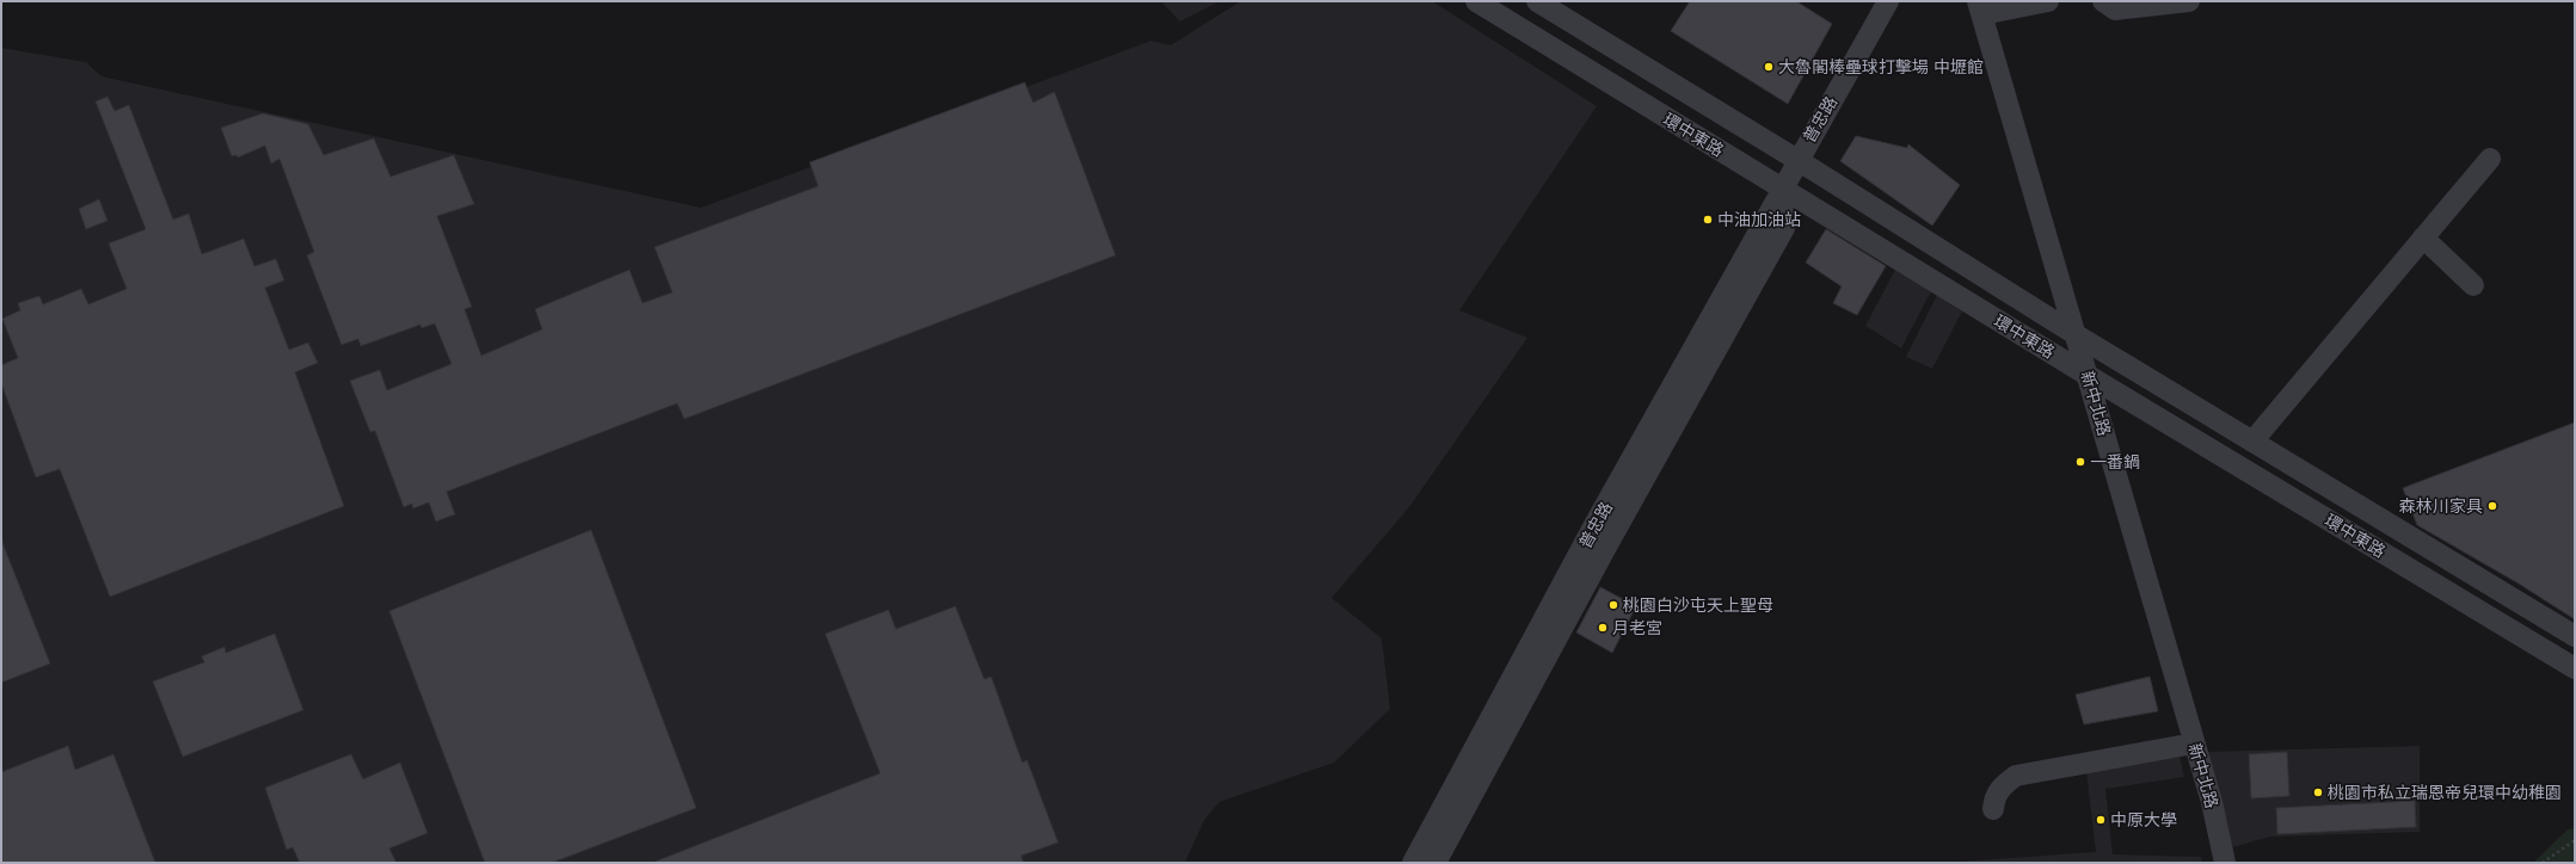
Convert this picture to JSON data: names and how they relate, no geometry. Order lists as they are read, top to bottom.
{
  "streets": {
    "street": ["普忠路", "環中東路", "新中北路"]
  },
  "crossings": [
    ["普忠路", "環中東路"],
    ["環中東路", "新中北路"]
  ],
  "places": [
    "大魯閣棒壘球打擊場 中壢館",
    "中油加油站",
    "一番鍋",
    "森林川家具",
    "桃園白沙屯天上聖母",
    "月老宮",
    "桃園市私立瑞恩帝兒環中幼稚園",
    "中原大學"
  ]
}
